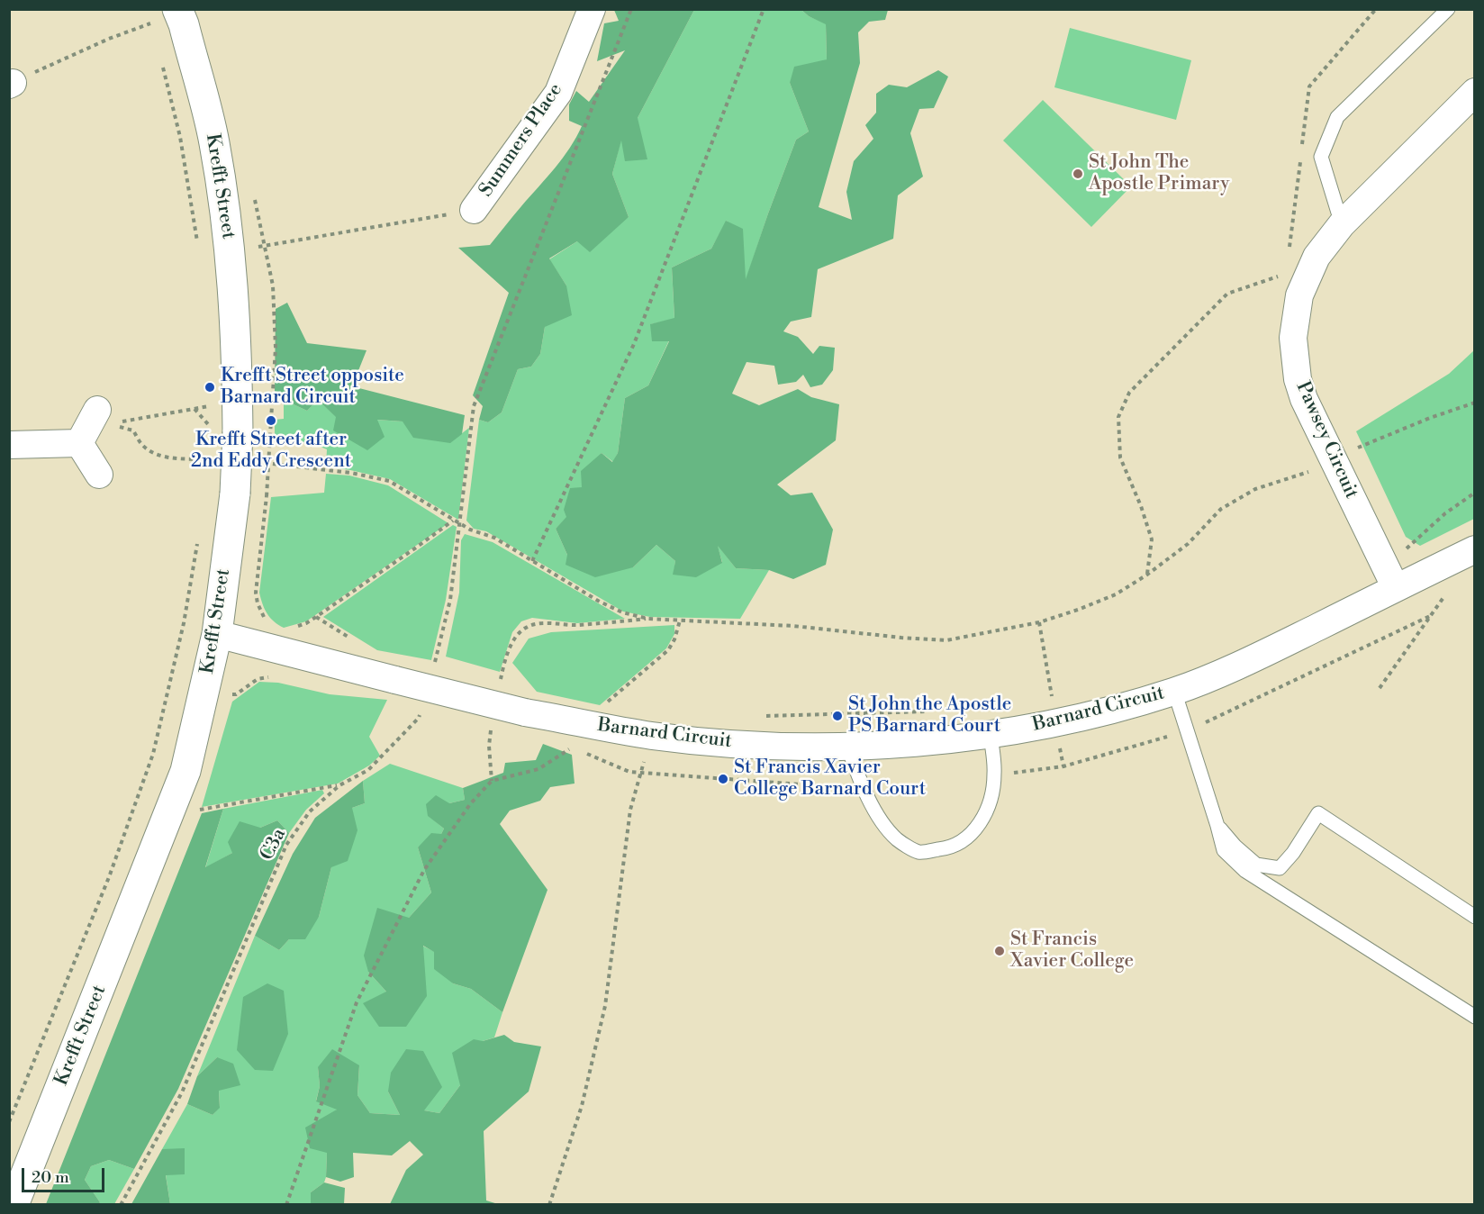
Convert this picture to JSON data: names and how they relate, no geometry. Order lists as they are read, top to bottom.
{
  "streets": {
    "street": [
      "Summers Place",
      "Krefft Street",
      "Pawsey Circuit",
      "Barnard Circuit"
    ],
    "path": ["C3a"]
  },
  "crossings": [
    ["Krefft Street", "Barnard Circuit"],
    ["Pawsey Circuit", "Barnard Circuit"]
  ],
  "places": [
    "St John The Apostle Primary",
    "Krefft Street opposite Barnard Circuit",
    "Krefft Street after 2nd Eddy Crescent",
    "St John the Apostle PS Barnard Court",
    "St Francis Xavier College Barnard Court",
    "St Francis Xavier College"
  ],
  "scale_bar": "20 m"
}
